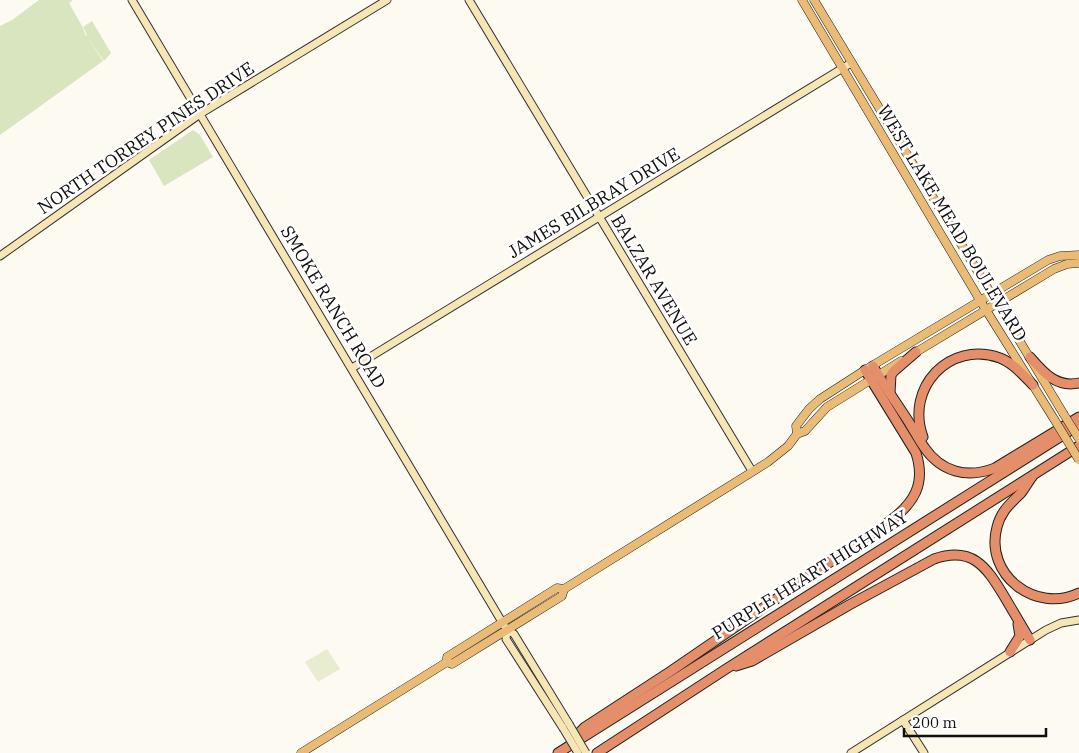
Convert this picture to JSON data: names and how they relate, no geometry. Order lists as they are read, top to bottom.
{
  "streets": {
    "highway": ["PURPLE HEART HIGHWAY"],
    "main road": [
      "NORTH TORREY PINES DRIVE",
      "JAMES BILBRAY DRIVE",
      "WEST LAKE MEAD BOULEVARD",
      "BALZAR AVENUE",
      "SMOKE RANCH ROAD"
    ]
  },
  "crossings": [
    ["NORTH TORREY PINES DRIVE", "SMOKE RANCH ROAD"],
    ["JAMES BILBRAY DRIVE", "WEST LAKE MEAD BOULEVARD"],
    ["JAMES BILBRAY DRIVE", "BALZAR AVENUE"],
    ["JAMES BILBRAY DRIVE", "SMOKE RANCH ROAD"]
  ],
  "scale_bar": "200 m"
}
